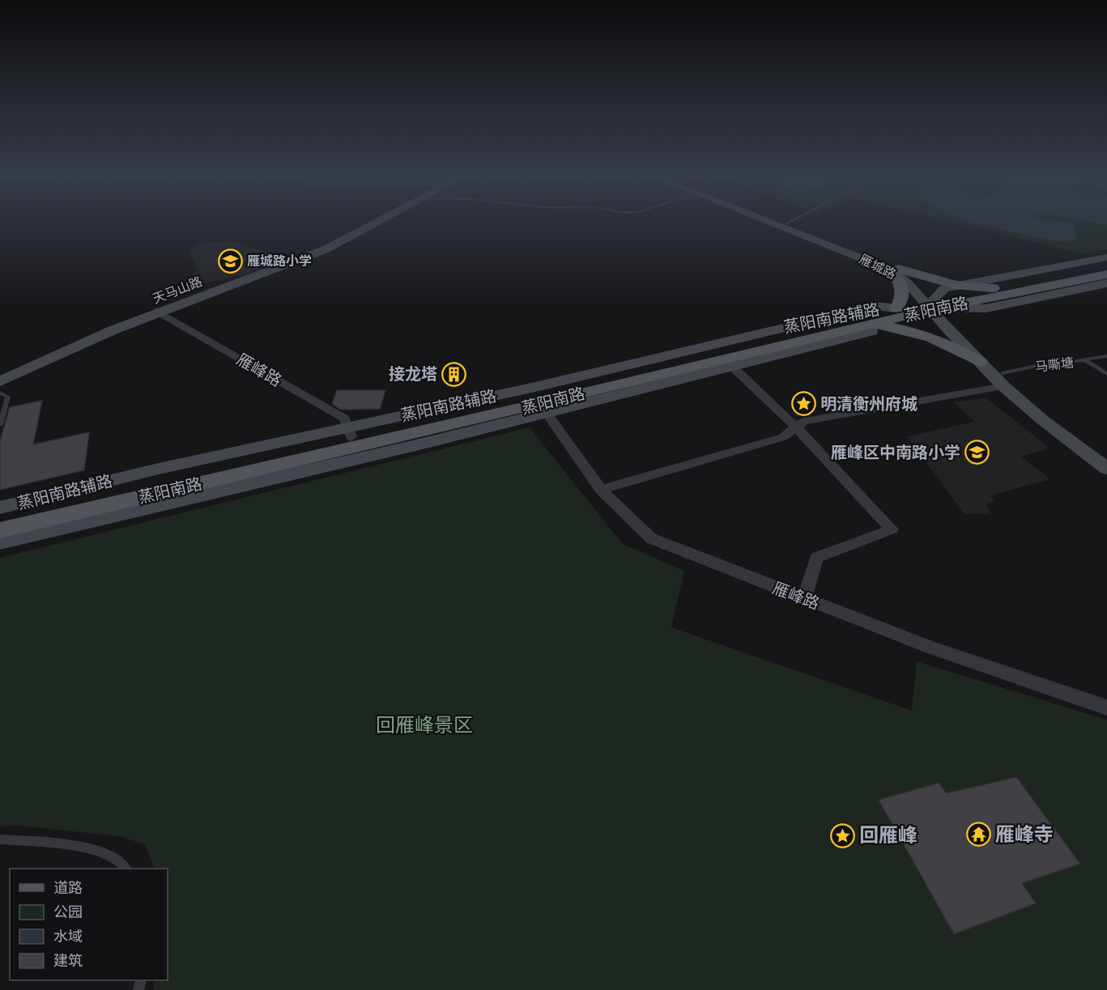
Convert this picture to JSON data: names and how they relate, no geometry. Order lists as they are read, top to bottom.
{
  "streets": {
    "main road": ["蒸阳南路"],
    "street": [
      "雁城路",
      "天马山路",
      "蒸阳南路辅路",
      "雁峰路"
    ],
    "lane": ["马嘶塘"]
  },
  "crossings": [
    ["雁城路", "蒸阳南路"],
    ["雁城路", "马嘶塘"],
    ["天马山路", "雁峰路"],
    ["蒸阳南路", "蒸阳南路辅路"],
    ["蒸阳南路", "雁峰路"],
    ["蒸阳南路辅路", "雁峰路"]
  ],
  "parks": ["回雁峰景区"],
  "places": {
    "school or university": ["雁城路小学", "雁峰区中南路小学"],
    "building": ["接龙塔"],
    "place": ["明清衡州府城", "回雁峰"],
    "temple": ["雁峰寺"]
  },
  "legend": [
    "道路",
    "公园",
    "水域",
    "建筑"
  ]
}
